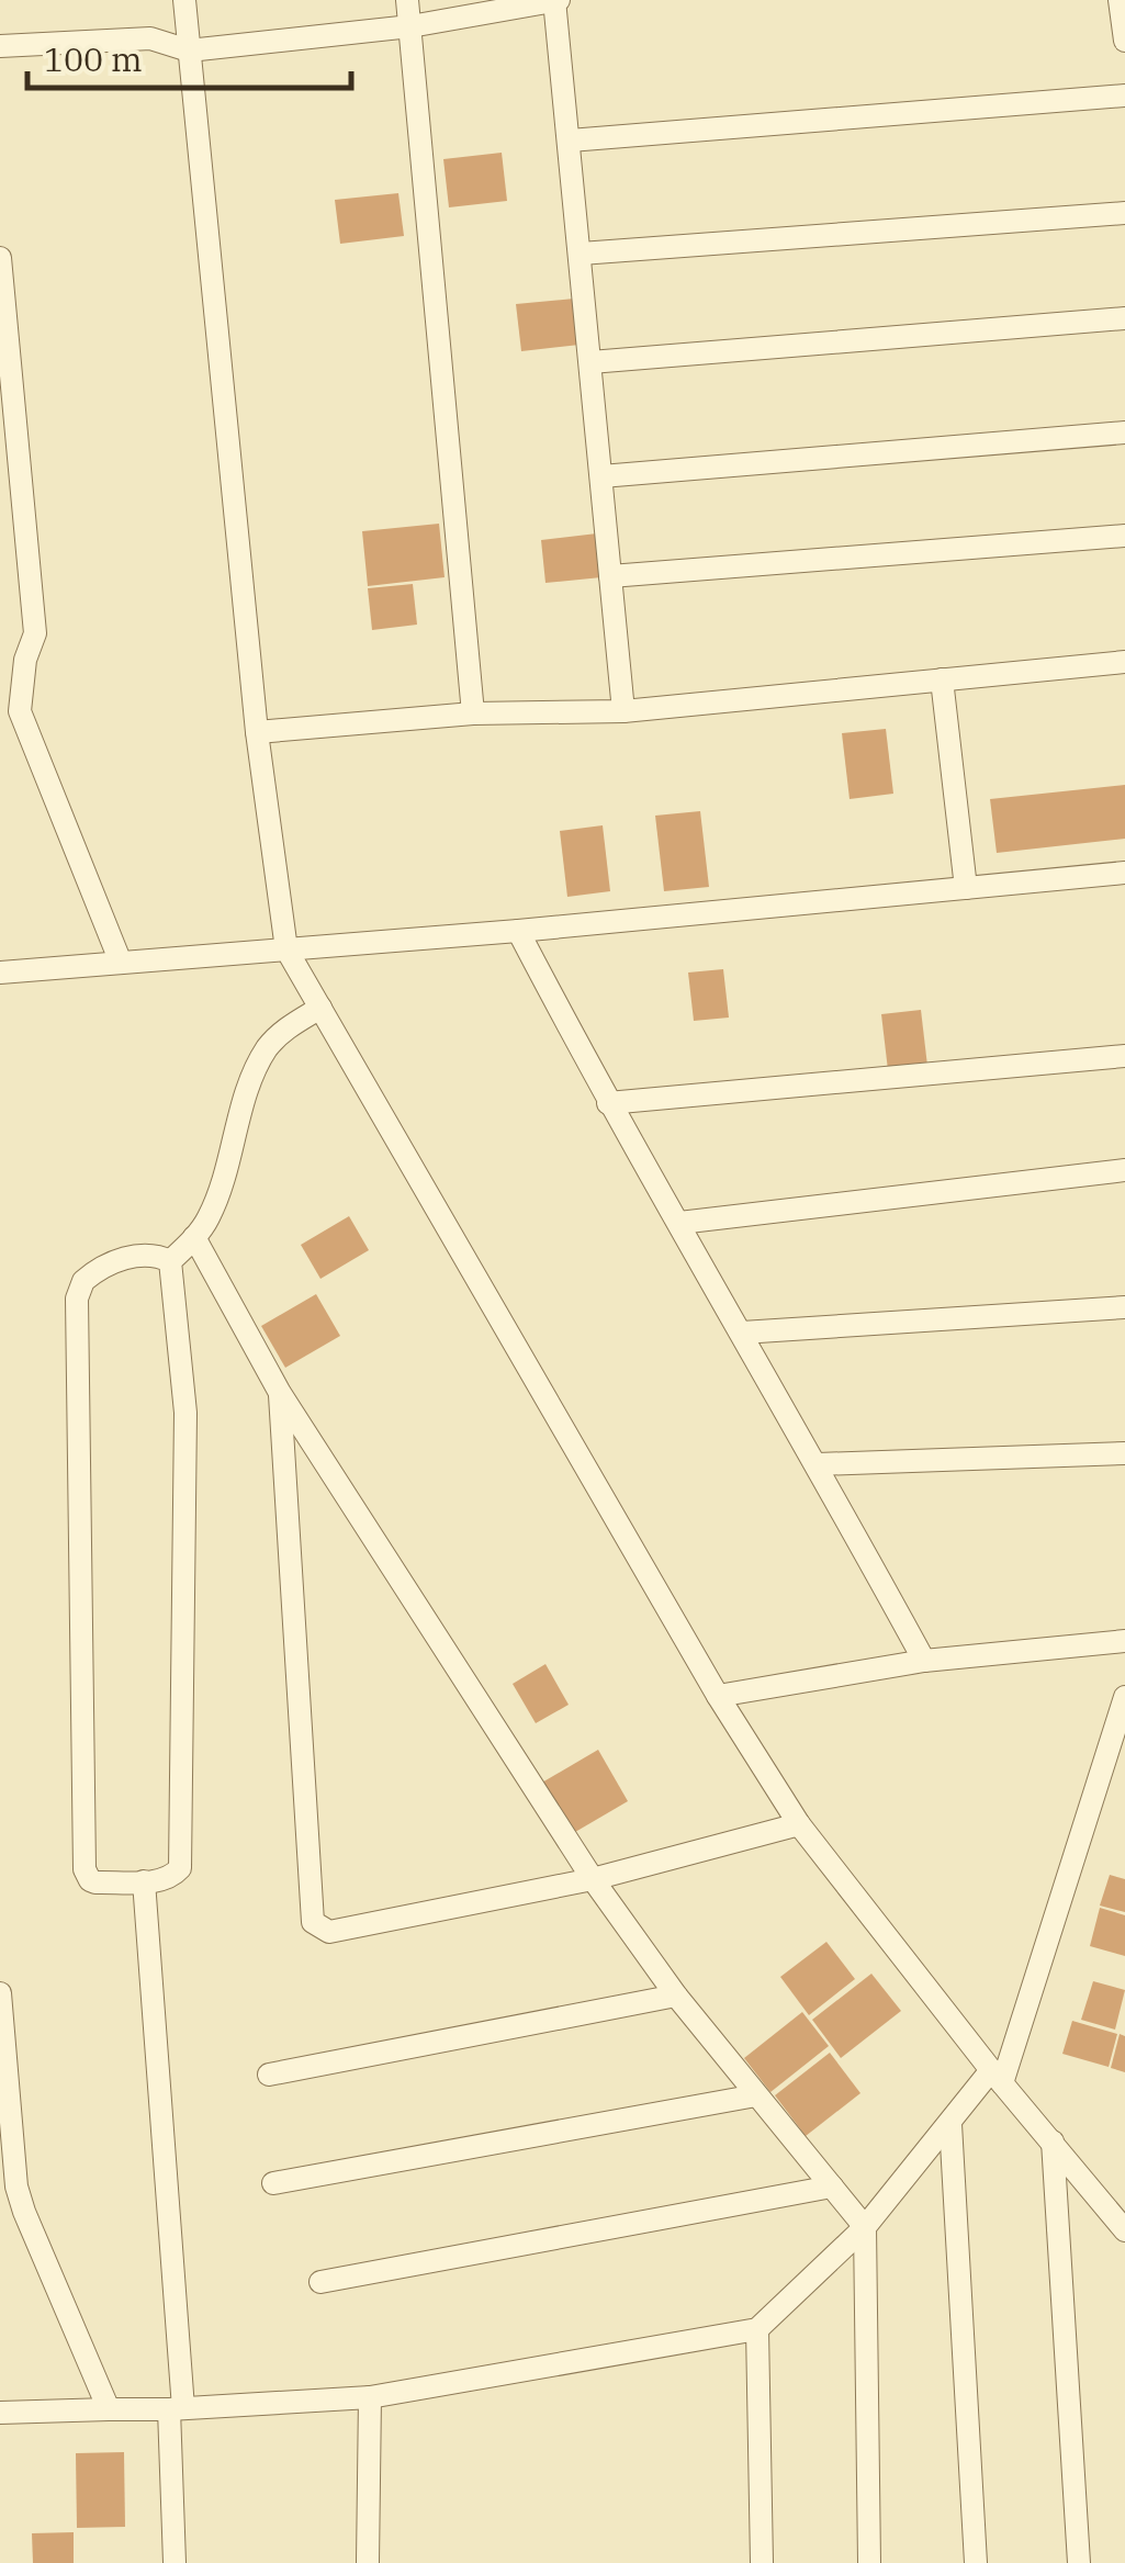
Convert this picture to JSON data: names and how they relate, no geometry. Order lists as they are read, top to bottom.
{
  "scale_bar": "100 m"
}
